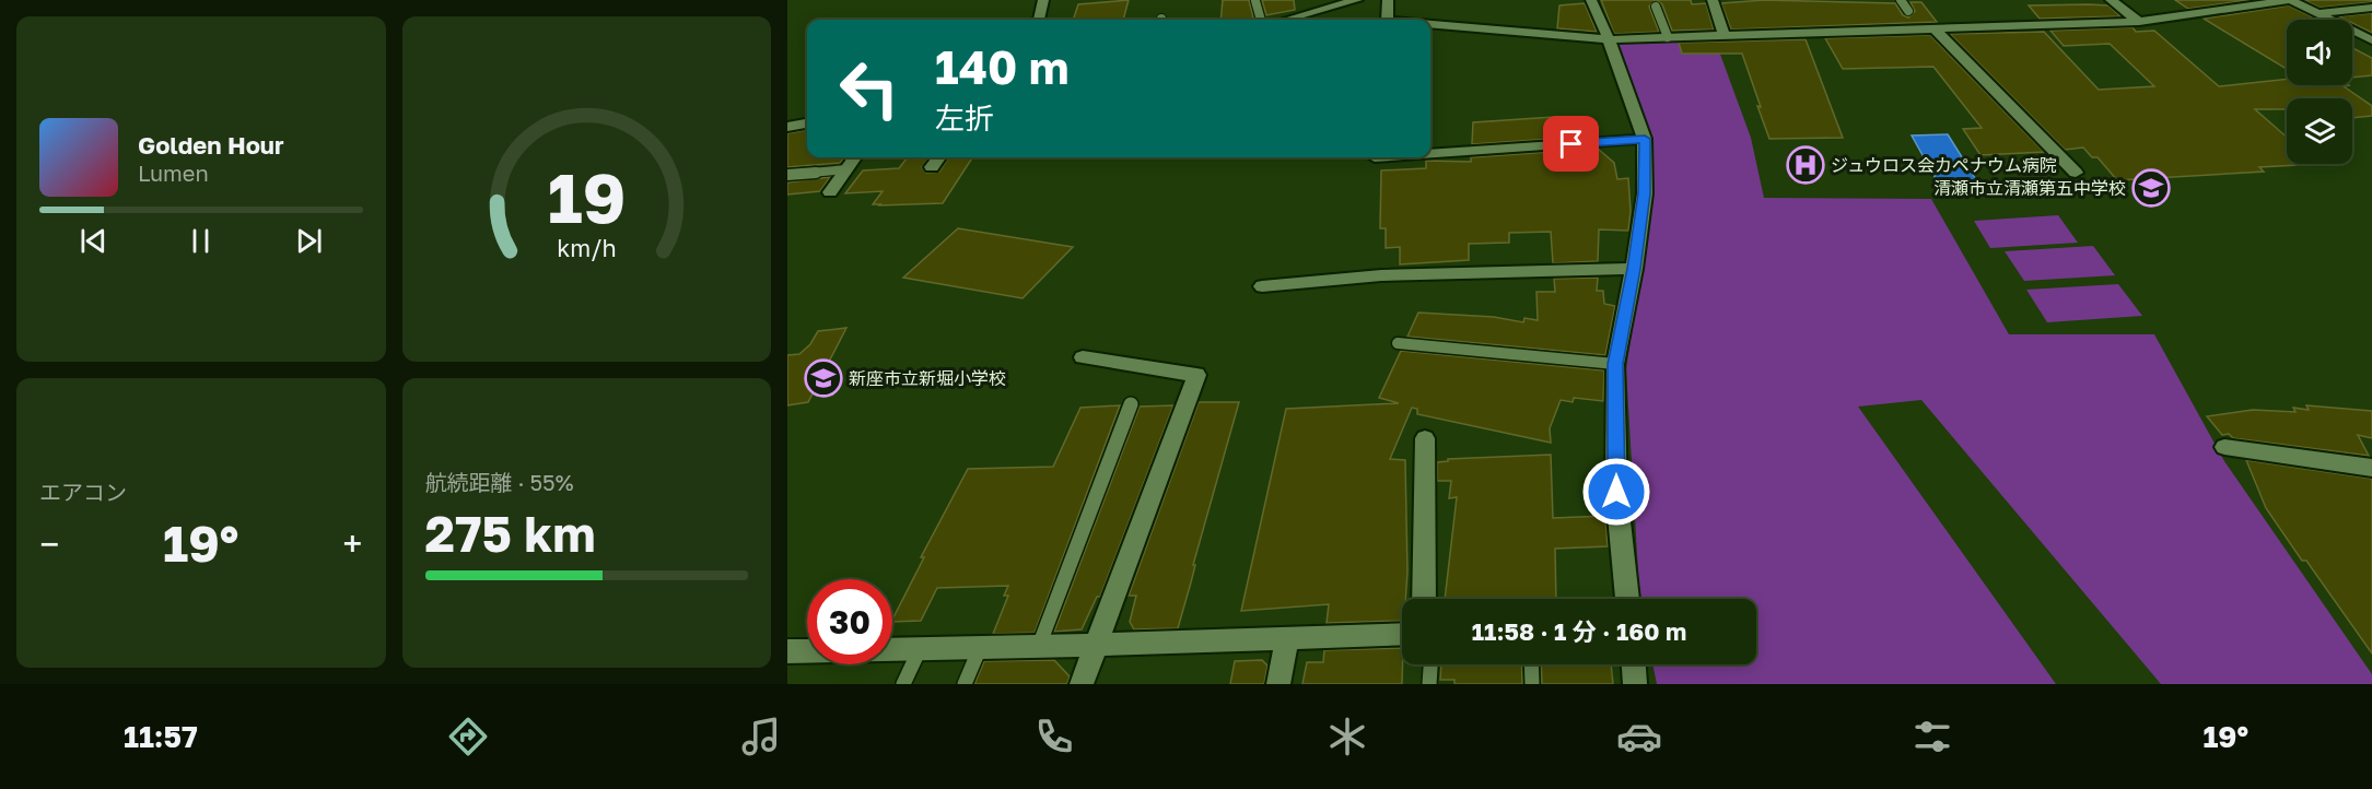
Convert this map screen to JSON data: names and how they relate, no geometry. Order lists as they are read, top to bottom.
{
  "places": {
    "hospital": ["ジュウロス会カペナウム病院"],
    "school or university": ["清瀬市立清瀬第五中学校", "新座市立新堀小学校"]
  },
  "page": {
    "turn": ["140 m", "左折"],
    "song": ["Golden Hour", "Lumen"],
    "tile": [
      "エアコン",
      ["航続距離 · 55%", "275 km"]
    ],
    "heat": ["−", "19°", "+"],
    "limit": "30",
    "trip": "11:58 · 1 分 · 160 m",
    "tabs": ["11:57", "19°"],
    "gauge": ["19", "km/h"]
  }
}
